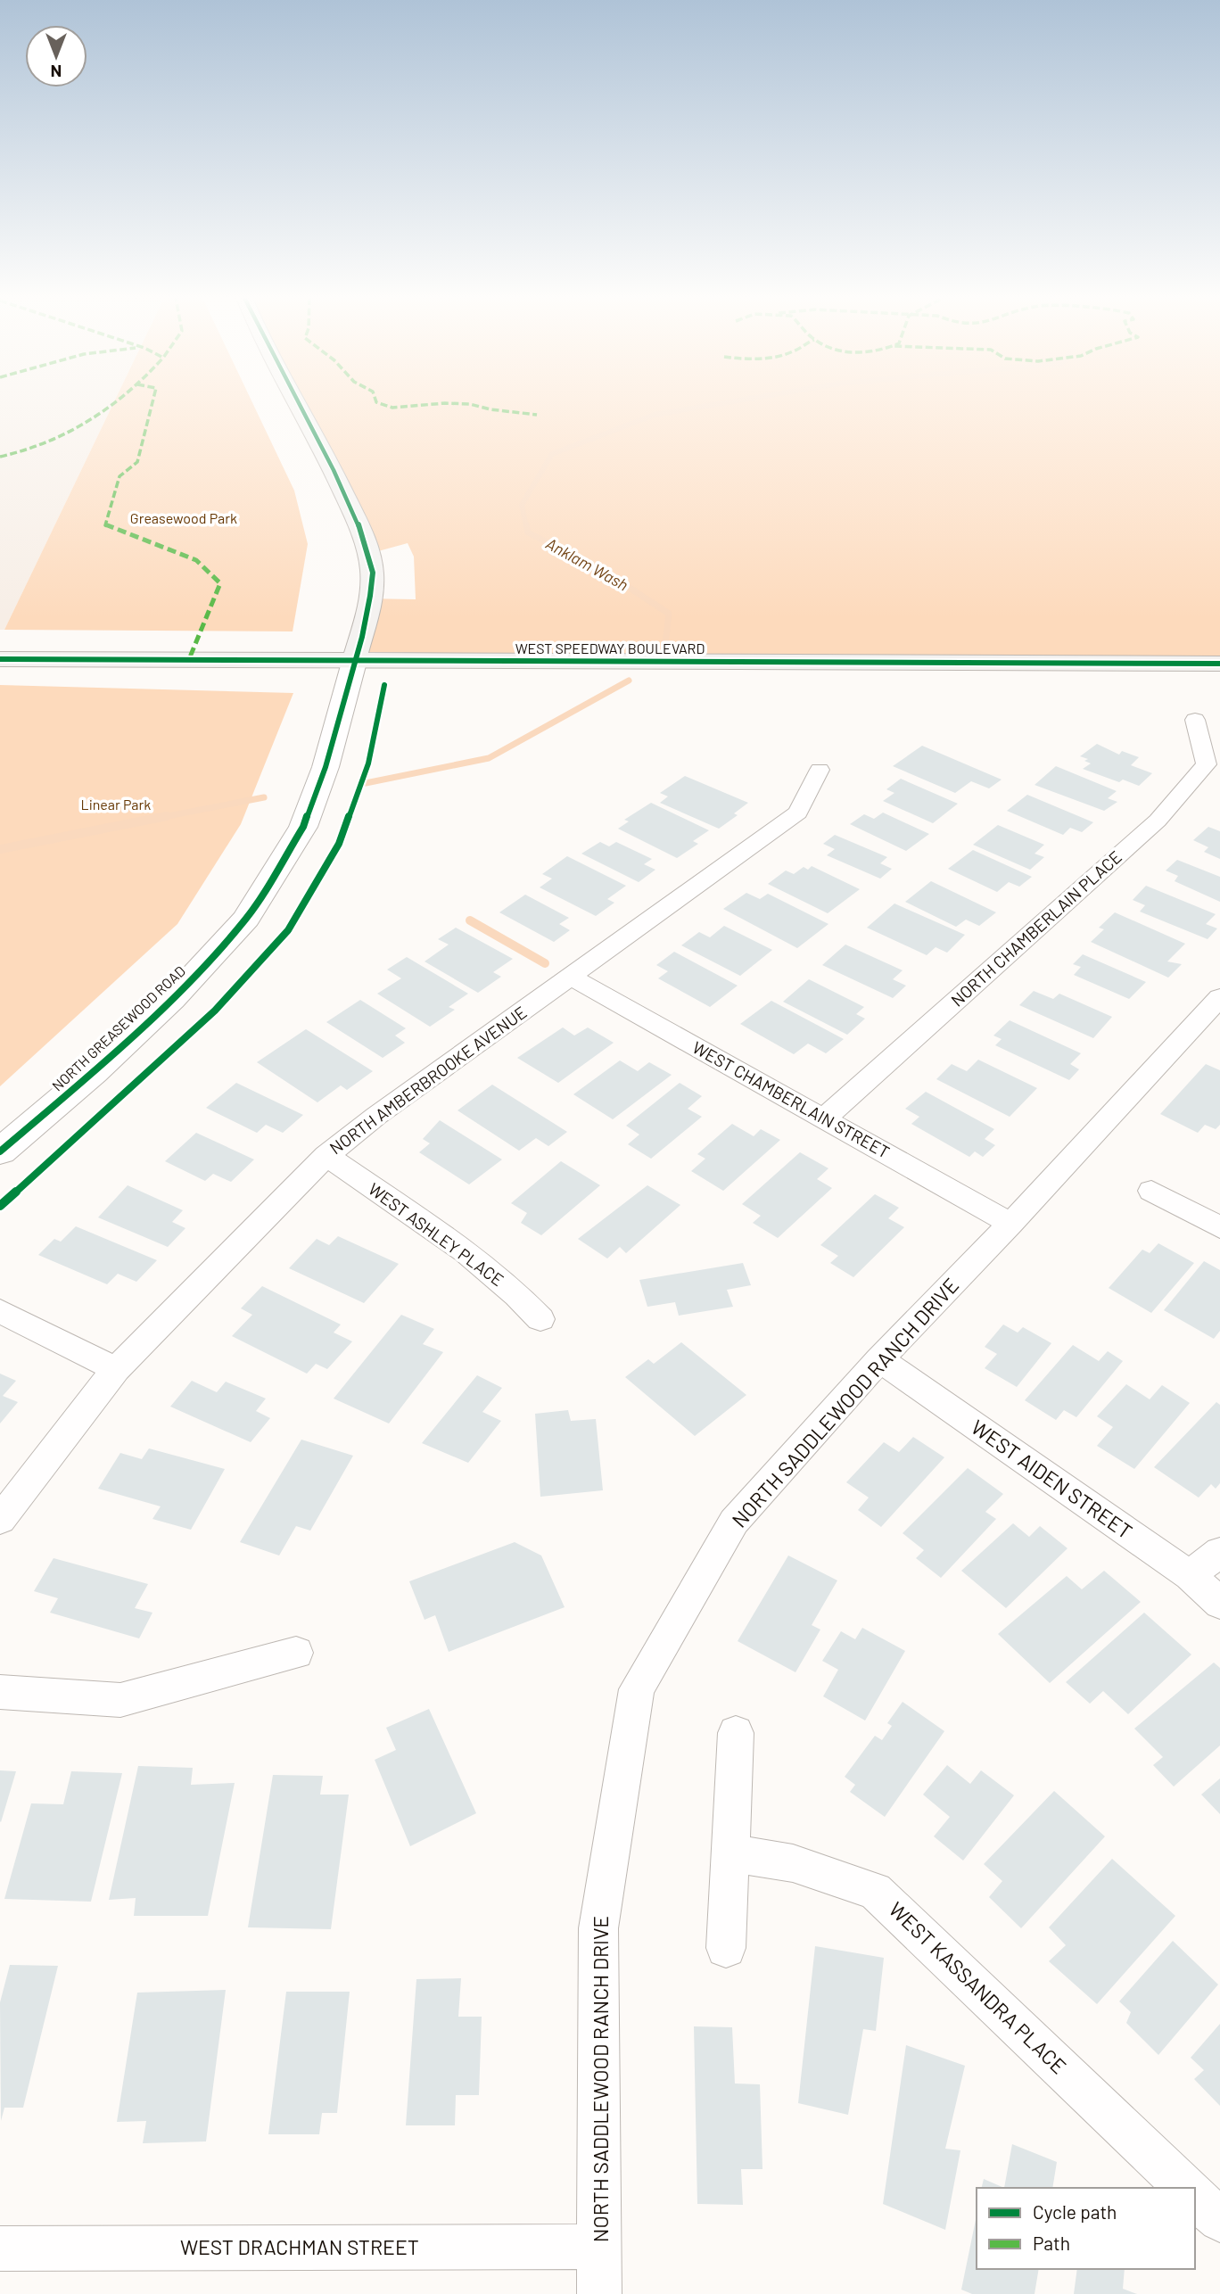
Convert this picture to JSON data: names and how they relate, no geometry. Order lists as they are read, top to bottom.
{
  "streets": {
    "main road": ["WEST SPEEDWAY BOULEVARD", "NORTH GREASEWOOD ROAD"],
    "street": [
      "NORTH CHAMBERLAIN PLACE",
      "NORTH AMBERBROOKE AVENUE",
      "WEST CHAMBERLAIN STREET",
      "WEST ASHLEY PLACE",
      "NORTH SADDLEWOOD RANCH DRIVE",
      "WEST AIDEN STREET",
      "WEST KASSANDRA PLACE",
      "WEST DRACHMAN STREET"
    ]
  },
  "crossings": [
    ["WEST SPEEDWAY BOULEVARD", "NORTH GREASEWOOD ROAD"],
    ["NORTH CHAMBERLAIN PLACE", "WEST CHAMBERLAIN STREET"],
    ["NORTH AMBERBROOKE AVENUE", "WEST CHAMBERLAIN STREET"],
    ["NORTH AMBERBROOKE AVENUE", "WEST ASHLEY PLACE"],
    ["WEST CHAMBERLAIN STREET", "NORTH SADDLEWOOD RANCH DRIVE"],
    ["NORTH SADDLEWOOD RANCH DRIVE", "WEST AIDEN STREET"],
    ["NORTH SADDLEWOOD RANCH DRIVE", "WEST DRACHMAN STREET"]
  ],
  "water": ["Anklam Wash"],
  "parks": ["Greasewood Park", "Linear Park"],
  "legend": ["Cycle path", "Path"],
  "north": "bottom"
}
